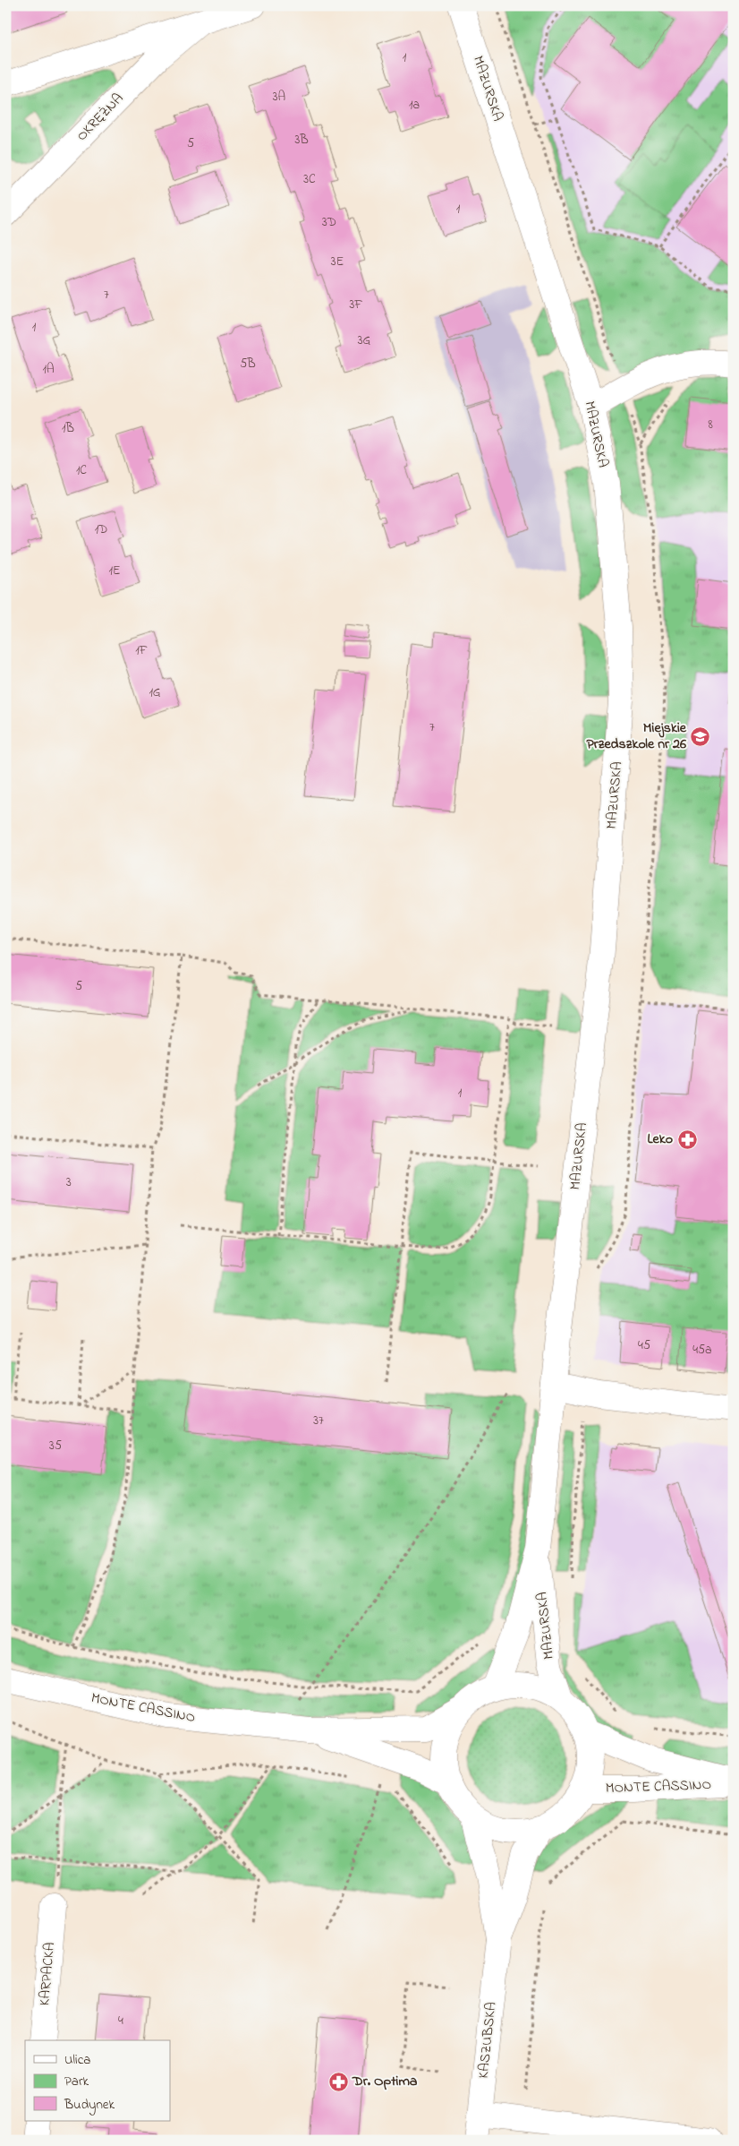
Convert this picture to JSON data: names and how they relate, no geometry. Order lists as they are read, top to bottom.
{
  "streets": {
    "street": [
      "MAZURSKA",
      "OKRĘŻNA",
      "MONTE CASSINO",
      "KARPACKA",
      "KASZUBSKA"
    ]
  },
  "crossings": [
    ["MAZURSKA", "MONTE CASSINO"],
    ["MAZURSKA", "KASZUBSKA"],
    ["MONTE CASSINO", "KASZUBSKA"]
  ],
  "places": {
    "school or university": ["Miejskie Przedszkole nr 26"],
    "pharmacy": ["Leko", "Dr. Optima"]
  },
  "house_numbers": [
    "1",
    "3A",
    "1a",
    "3B",
    "5",
    "3C",
    "1",
    "3D",
    "3E",
    "7",
    "3F",
    "1",
    "3G",
    "5B",
    "1A",
    "8",
    "1B",
    "1C",
    "1D",
    "1E",
    "1F",
    "1G",
    "7",
    "5",
    "1",
    "3",
    "45",
    "45a",
    "37",
    "35",
    "4"
  ],
  "legend": ["Ulica", "Park", "Budynek"]
}
